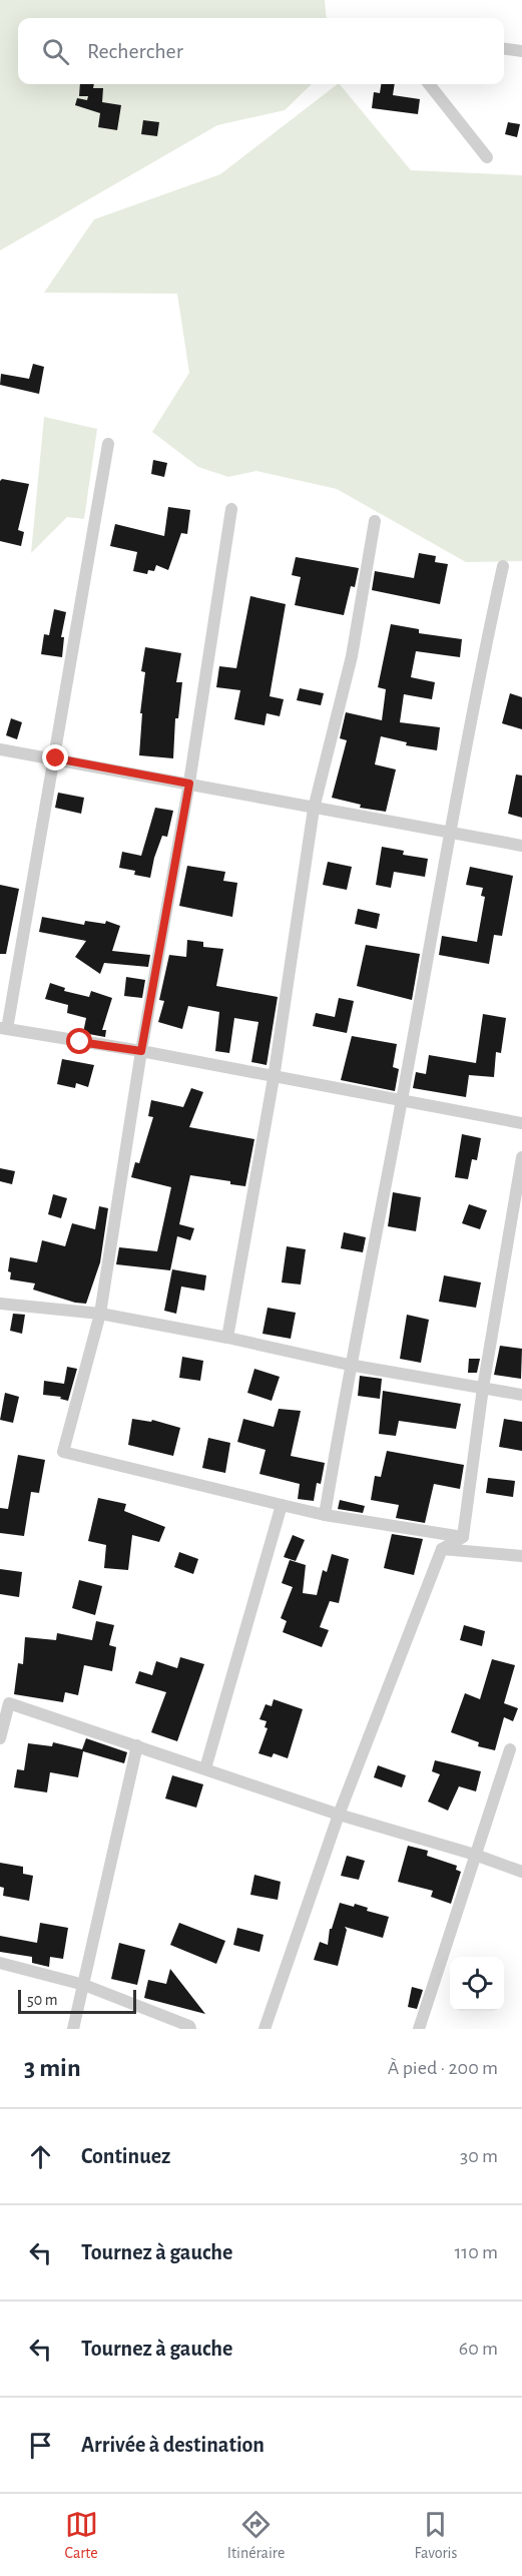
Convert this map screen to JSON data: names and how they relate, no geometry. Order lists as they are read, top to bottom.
{
  "scale_bar": "50 m",
  "page": {
    "search": "Rechercher",
    "scale": "50 m",
    "heading": ["3 min", "À pied · 200 m"],
    "list": [
      ["Continuez", "30 m"],
      ["Tournez à gauche", "110 m"],
      ["Tournez à gauche", "60 m"],
      "Arrivée à destination"
    ],
    "nav": ["Carte", "Itinéraire", "Favoris"]
  }
}
